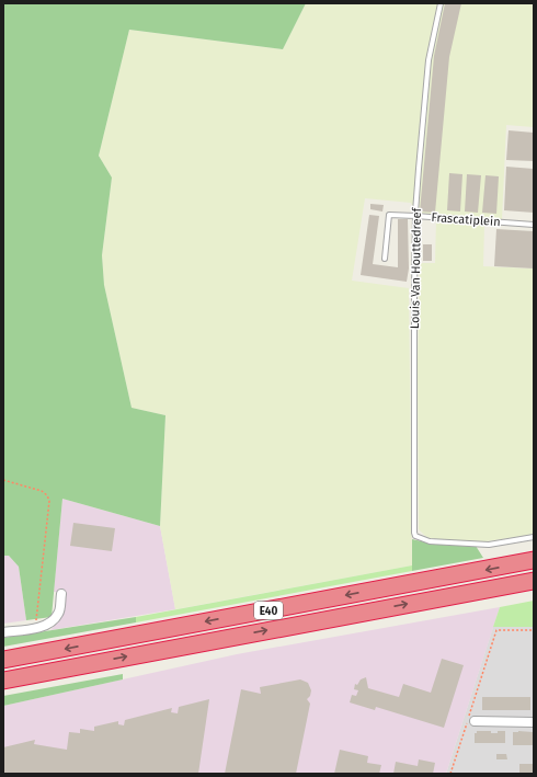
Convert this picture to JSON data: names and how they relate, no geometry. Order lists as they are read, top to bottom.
{
  "streets": {
    "highway": ["E40"],
    "lane": ["Frascatiplein", "Louis Van Houttedreef"]
  },
  "crossings": [
    ["Frascatiplein", "Louis Van Houttedreef"]
  ]
}
